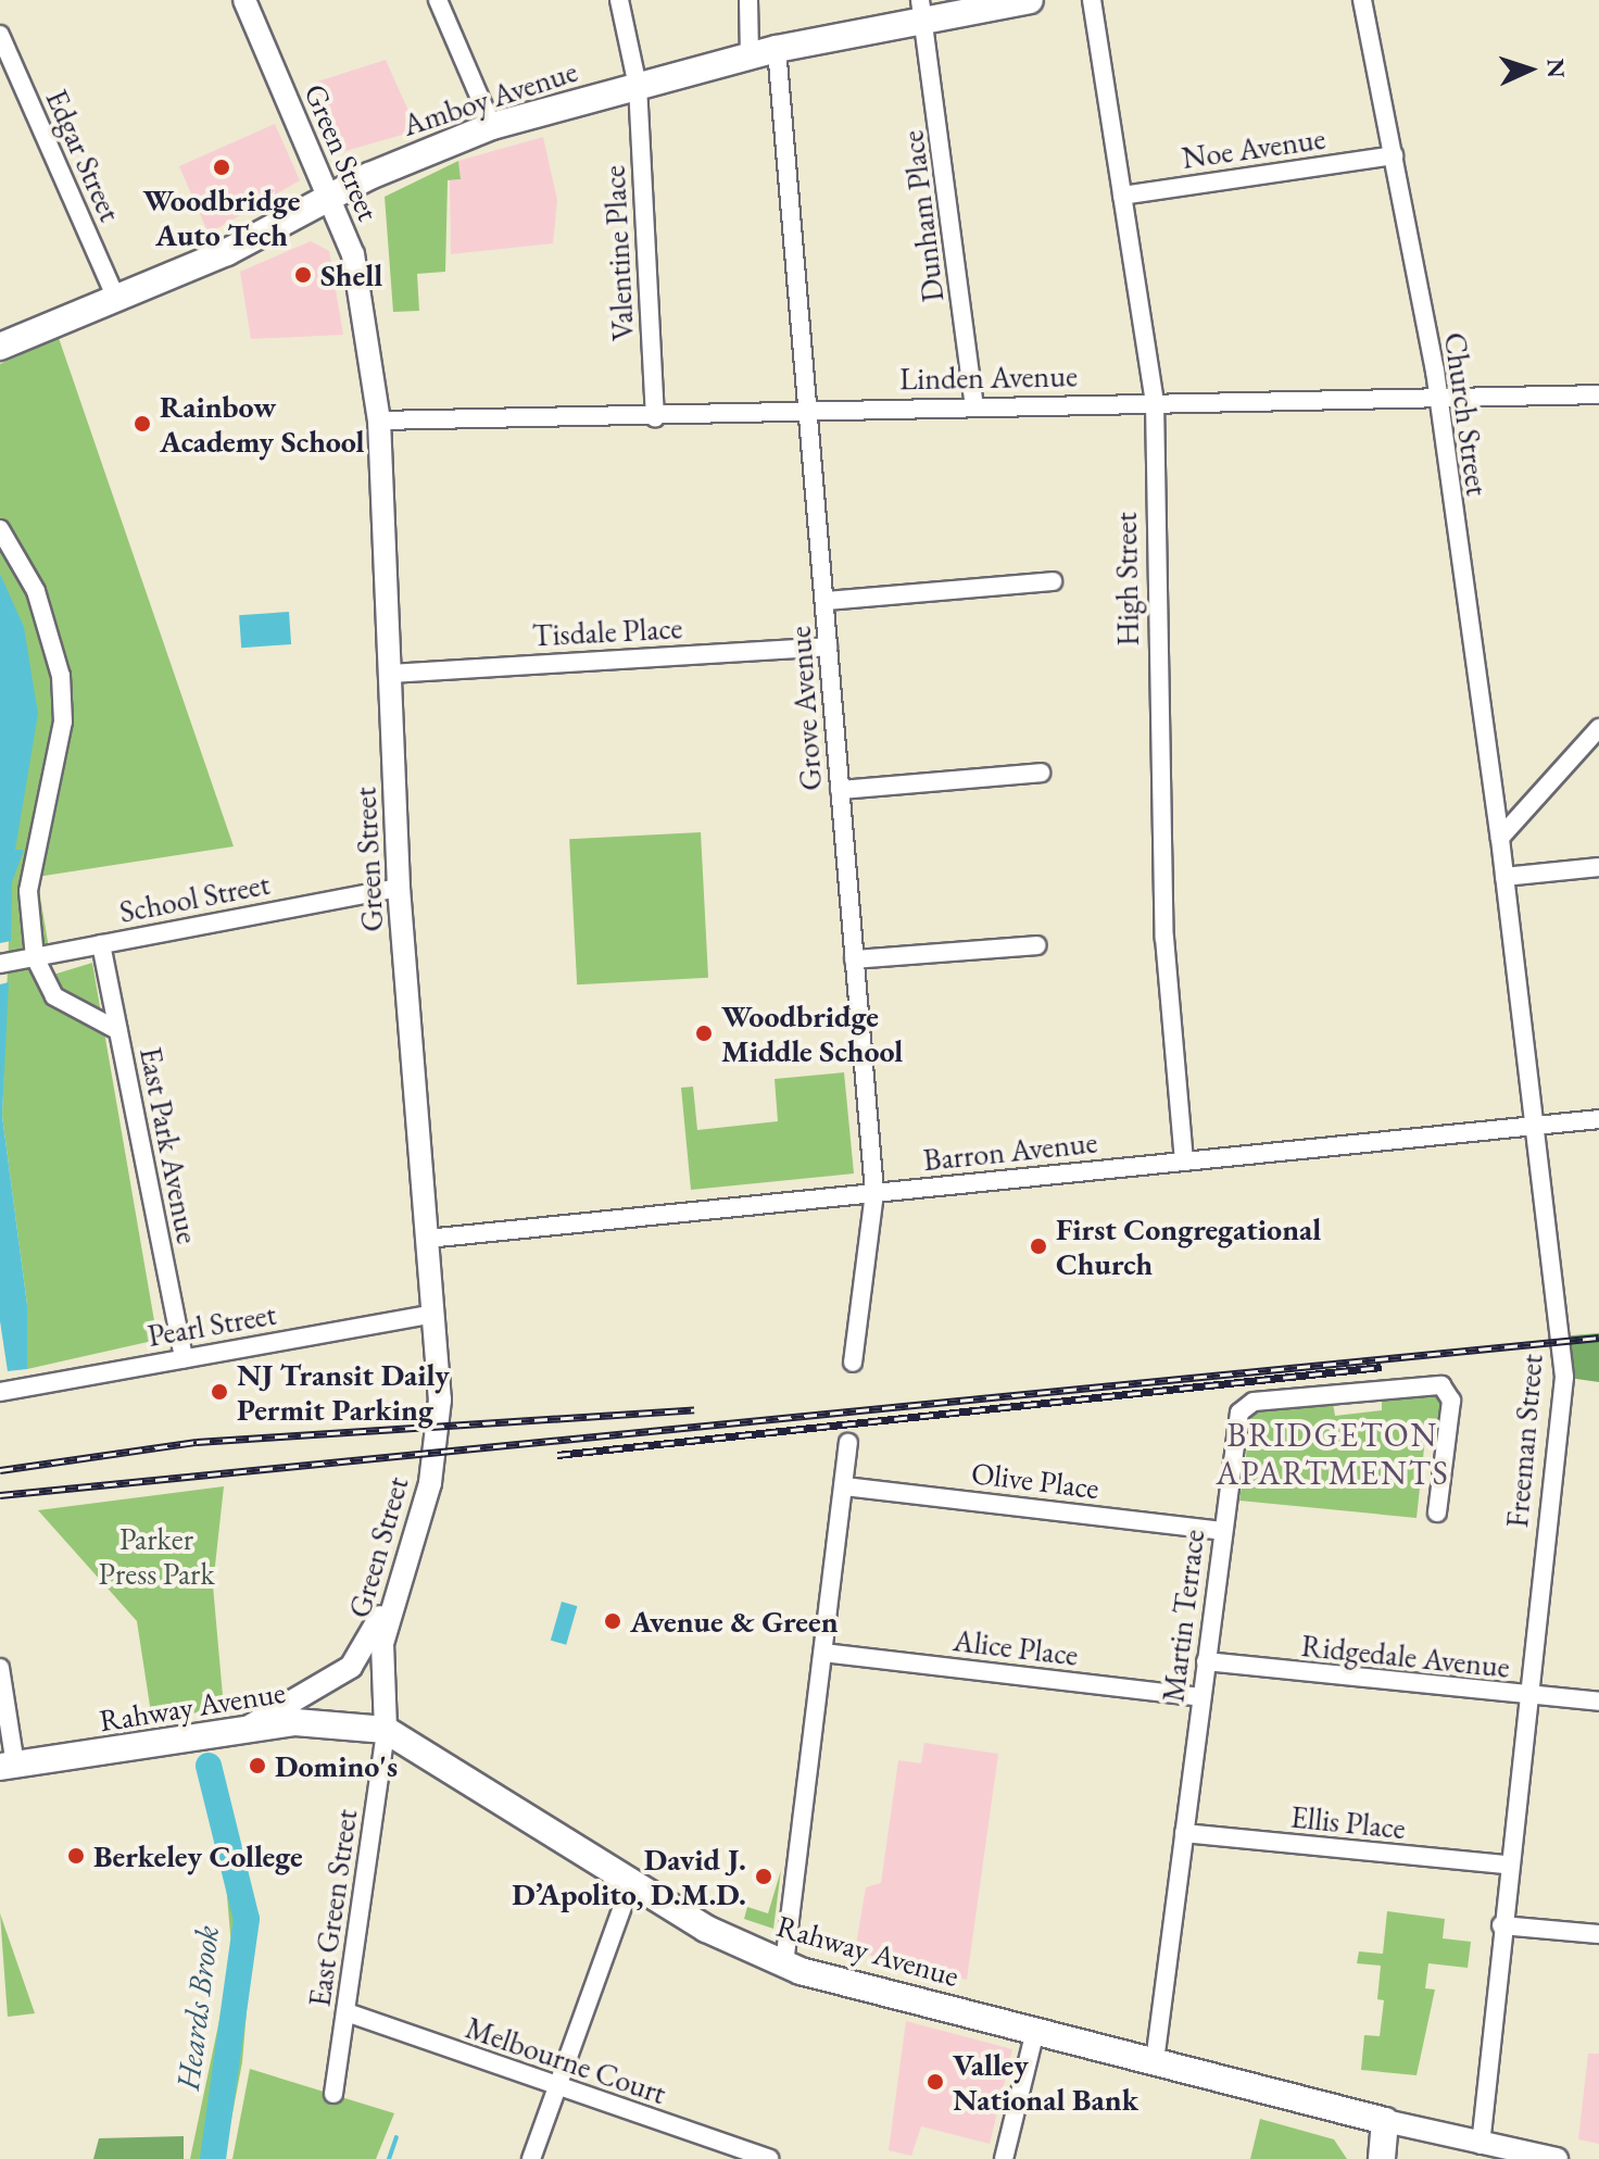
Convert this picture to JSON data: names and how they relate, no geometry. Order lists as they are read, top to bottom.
{
  "streets": {
    "main road": ["Amboy Avenue", "Rahway Avenue"],
    "street": [
      "Noe Avenue",
      "Green Street",
      "Edgar Street",
      "Dunham Place",
      "Valentine Place",
      "Linden Avenue",
      "Church Street",
      "High Street",
      "Tisdale Place",
      "Grove Avenue",
      "School Street",
      "East Park Avenue",
      "Barron Avenue",
      "Pearl Street",
      "Freeman Street",
      "Olive Place",
      "Martin Terrace",
      "Alice Place",
      "Ridgedale Avenue",
      "Ellis Place",
      "East Green Street",
      "Melbourne Court"
    ]
  },
  "crossings": [
    ["Amboy Avenue", "Green Street"],
    ["Amboy Avenue", "Edgar Street"],
    ["Amboy Avenue", "Dunham Place"],
    ["Amboy Avenue", "Valentine Place"],
    ["Amboy Avenue", "Grove Avenue"],
    ["Noe Avenue", "Church Street"],
    ["Noe Avenue", "High Street"],
    ["Green Street", "Linden Avenue"],
    ["Green Street", "Tisdale Place"],
    ["Green Street", "School Street"],
    ["Green Street", "Barron Avenue"],
    ["Green Street", "Pearl Street"],
    ["Green Street", "Rahway Avenue"],
    ["Green Street", "East Green Street"],
    ["Dunham Place", "Linden Avenue"],
    ["Valentine Place", "Linden Avenue"],
    ["Linden Avenue", "Church Street"],
    ["Linden Avenue", "High Street"],
    ["Linden Avenue", "Grove Avenue"],
    ["Church Street", "Freeman Street"],
    ["High Street", "Barron Avenue"],
    ["Tisdale Place", "Grove Avenue"],
    ["Grove Avenue", "Barron Avenue"],
    ["School Street", "East Park Avenue"],
    ["East Park Avenue", "Pearl Street"],
    ["Barron Avenue", "Freeman Street"],
    ["Freeman Street", "Ridgedale Avenue"],
    ["Freeman Street", "Rahway Avenue"],
    ["Freeman Street", "Ellis Place"],
    ["Olive Place", "Martin Terrace"],
    ["Martin Terrace", "Alice Place"],
    ["Martin Terrace", "Ridgedale Avenue"],
    ["Martin Terrace", "Rahway Avenue"],
    ["Martin Terrace", "Ellis Place"],
    ["Rahway Avenue", "East Green Street"],
    ["East Green Street", "Melbourne Court"]
  ],
  "districts": ["BRIDGETON APARTMENTS"],
  "water": ["Heards Brook"],
  "parks": ["Parker Press Park"],
  "places": [
    "Woodbridge Auto Tech",
    "Shell",
    "Rainbow Academy School",
    "Woodbridge Middle School",
    "First Congregational Church",
    "NJ Transit Daily Permit Parking",
    "Avenue & Green",
    "Domino's",
    "Berkeley College",
    "David J. D’Apolito, D.M.D.",
    "Valley National Bank"
  ],
  "north": "right"
}
